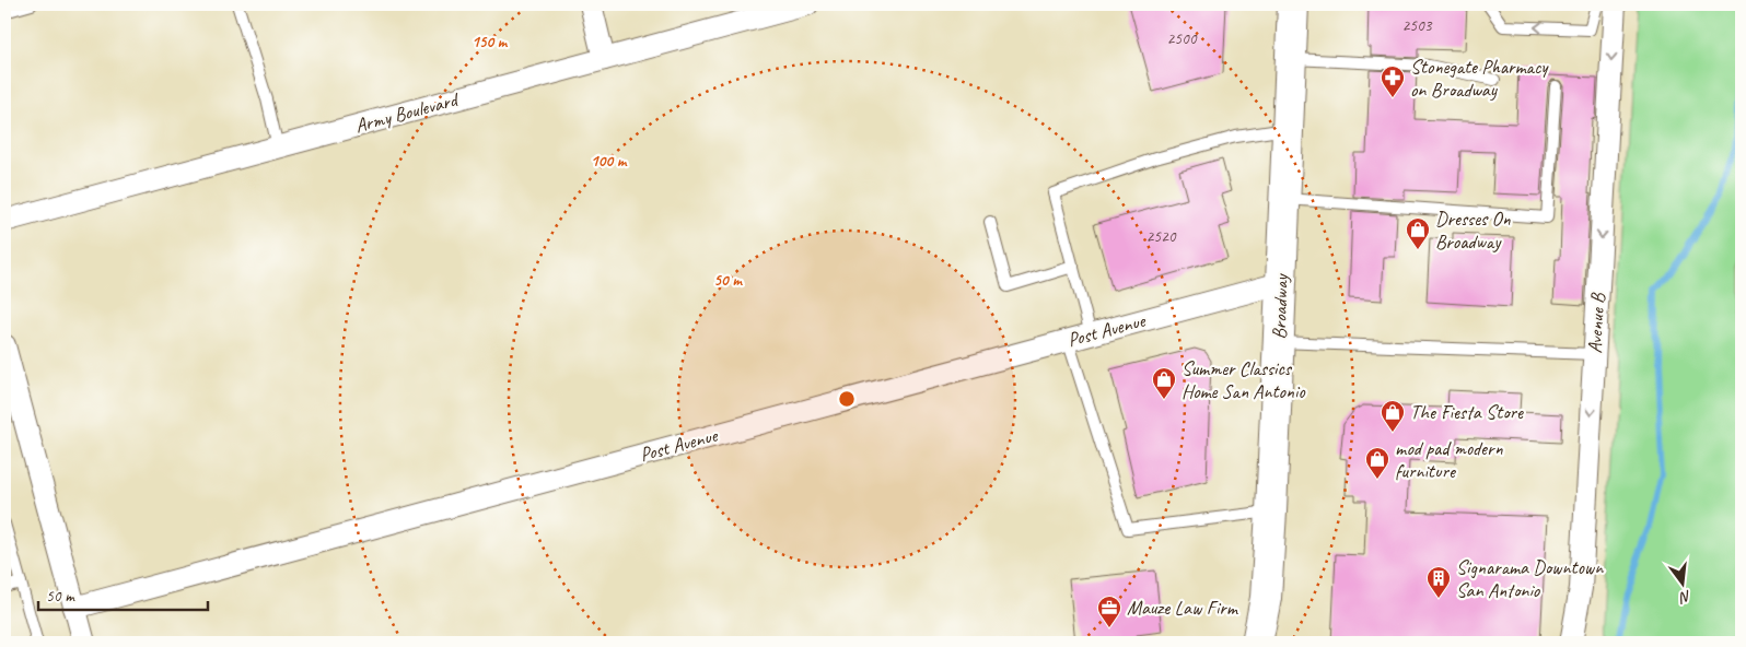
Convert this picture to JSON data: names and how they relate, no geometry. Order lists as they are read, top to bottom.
{
  "streets": {
    "main road": ["Broadway"],
    "street": ["Army Boulevard", "Avenue B", "Post Avenue"]
  },
  "crossings": [
    ["Broadway", "Post Avenue"]
  ],
  "one_way": ["Avenue B"],
  "places": {
    "pharmacy": ["Stonegate Pharmacy on Broadway"],
    "shop": [
      "Dresses On Broadway",
      "Summer Classics Home San Antonio",
      "The Fiesta Store",
      "mod pad modern furniture"
    ],
    "building": ["Signarama Downtown San Antonio"],
    "office": ["Mauze Law Firm"]
  },
  "house_numbers": ["2503", "2500", "2520"],
  "scale_bar": "50 m",
  "north": "bottom",
  "rings": ["150 m", "100 m", "50 m"]
}
